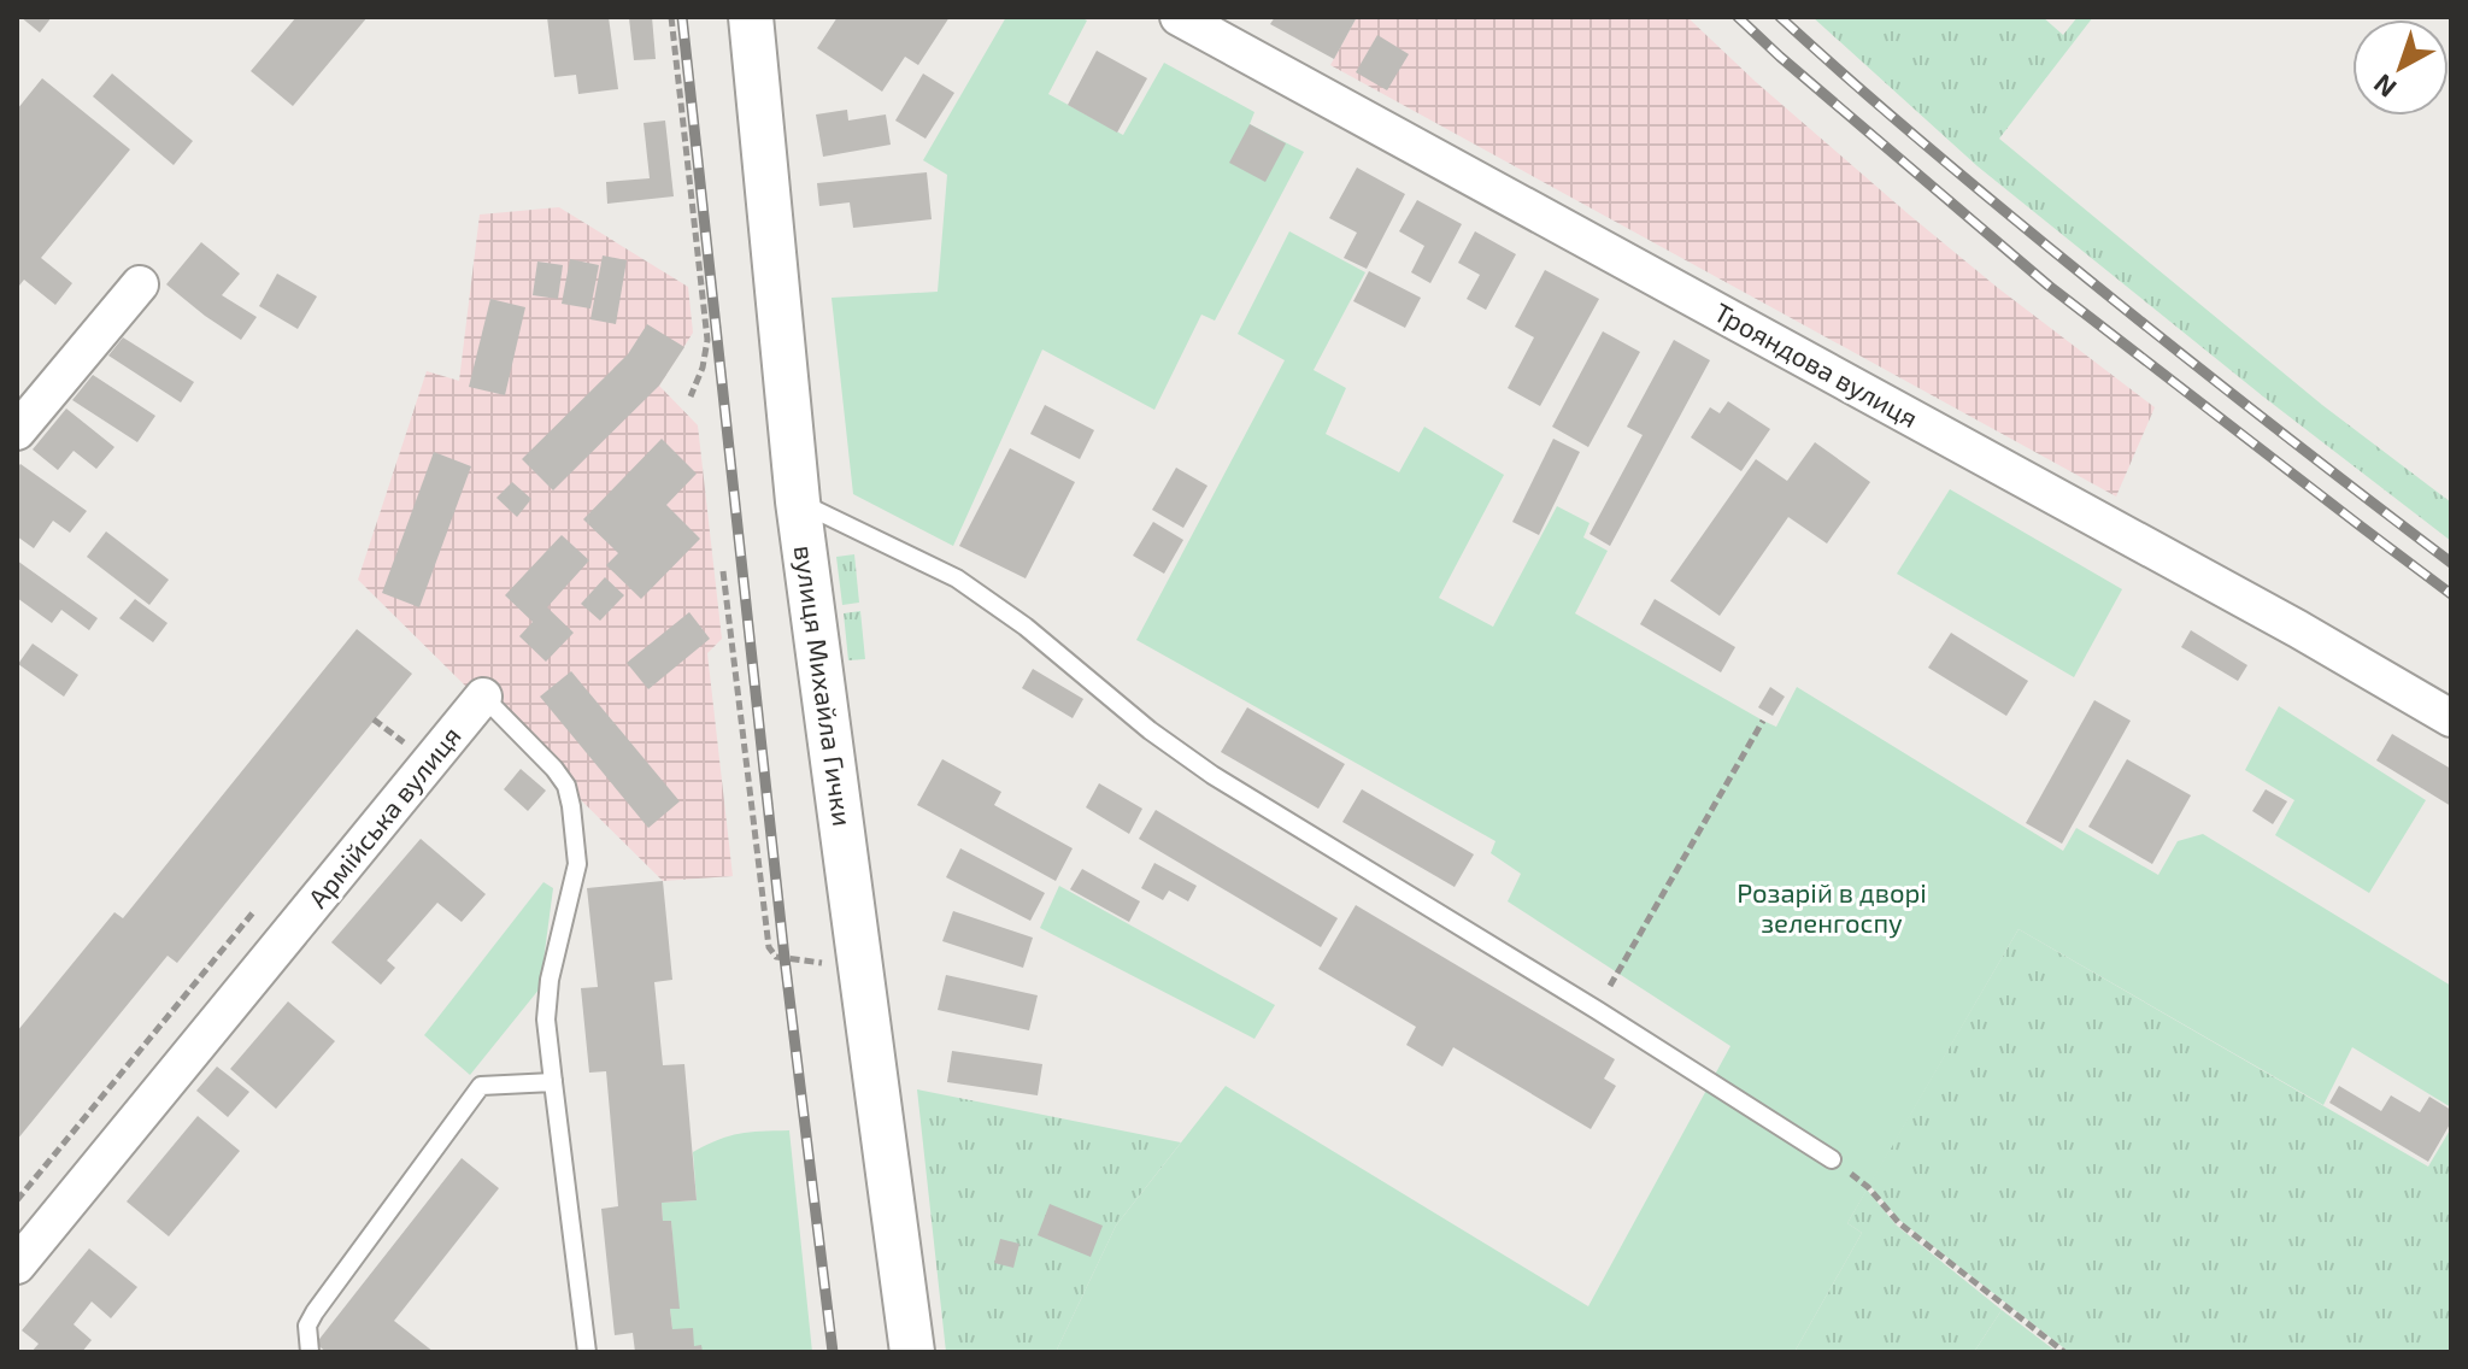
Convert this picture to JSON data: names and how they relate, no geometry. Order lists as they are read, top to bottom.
{
  "streets": {
    "street": ["Трояндова вулиця", "вулиця Михайла Гички", "Армійська вулиця"]
  },
  "parks": ["Розарій в дворі зеленгоспу"],
  "north": "bottom left"
}
